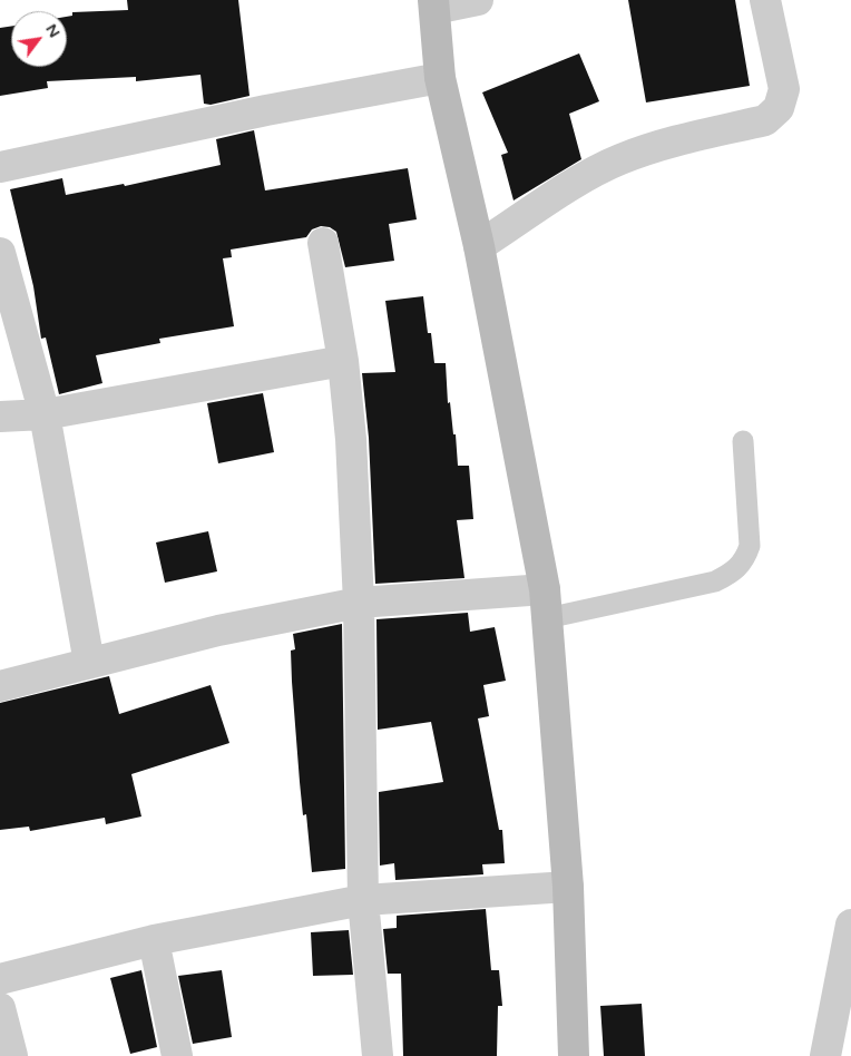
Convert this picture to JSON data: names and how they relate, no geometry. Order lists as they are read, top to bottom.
{
  "north": "top right"
}
